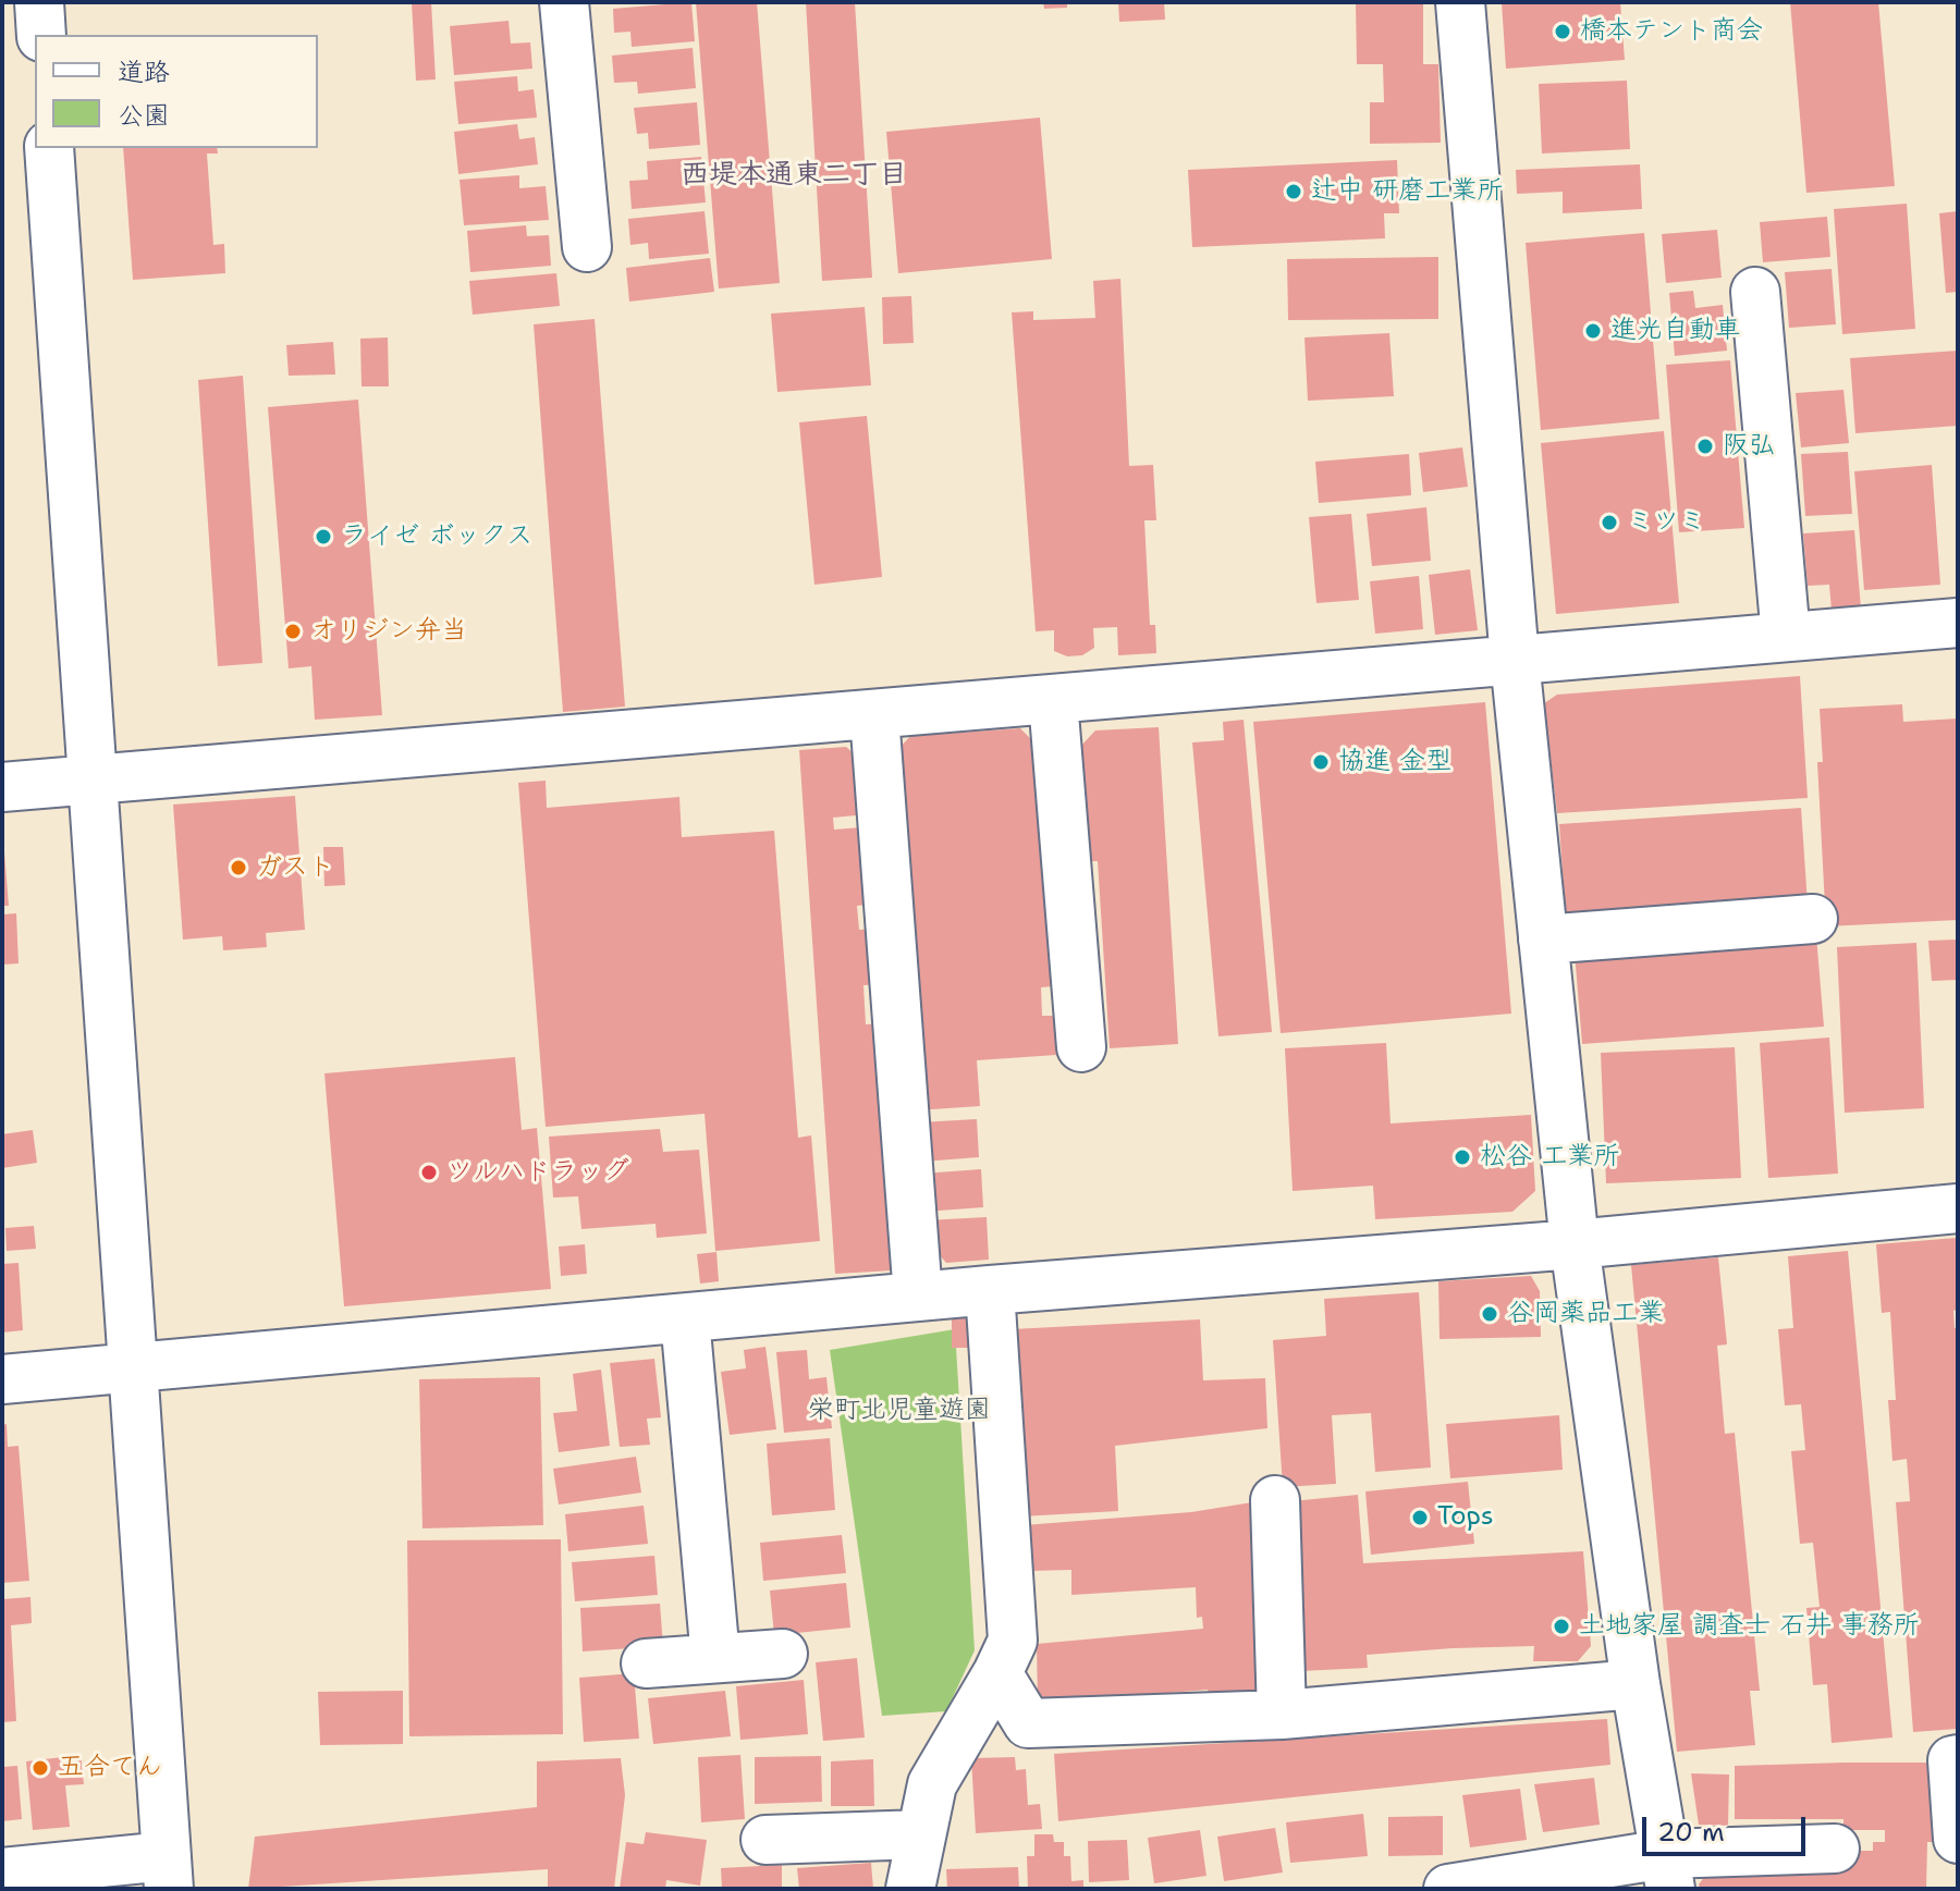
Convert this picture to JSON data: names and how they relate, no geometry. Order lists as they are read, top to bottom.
{
  "districts": ["西堤本通東二丁目"],
  "parks": ["栄町北児童遊園"],
  "places": [
    "橋本テント商会",
    "辻中 研磨工業所",
    "進光自動車",
    "阪弘",
    "ミツミ",
    "ライゼ ボックス",
    "オリジン弁当",
    "協進 金型",
    "ガスト",
    "松谷 工業所",
    "ツルハドラッグ",
    "谷岡薬品工業",
    "Tops",
    "土地家屋 調査士 石井 事務所",
    "五合てん"
  ],
  "legend": ["道路", "公園"],
  "scale_bar": "20 m"
}
